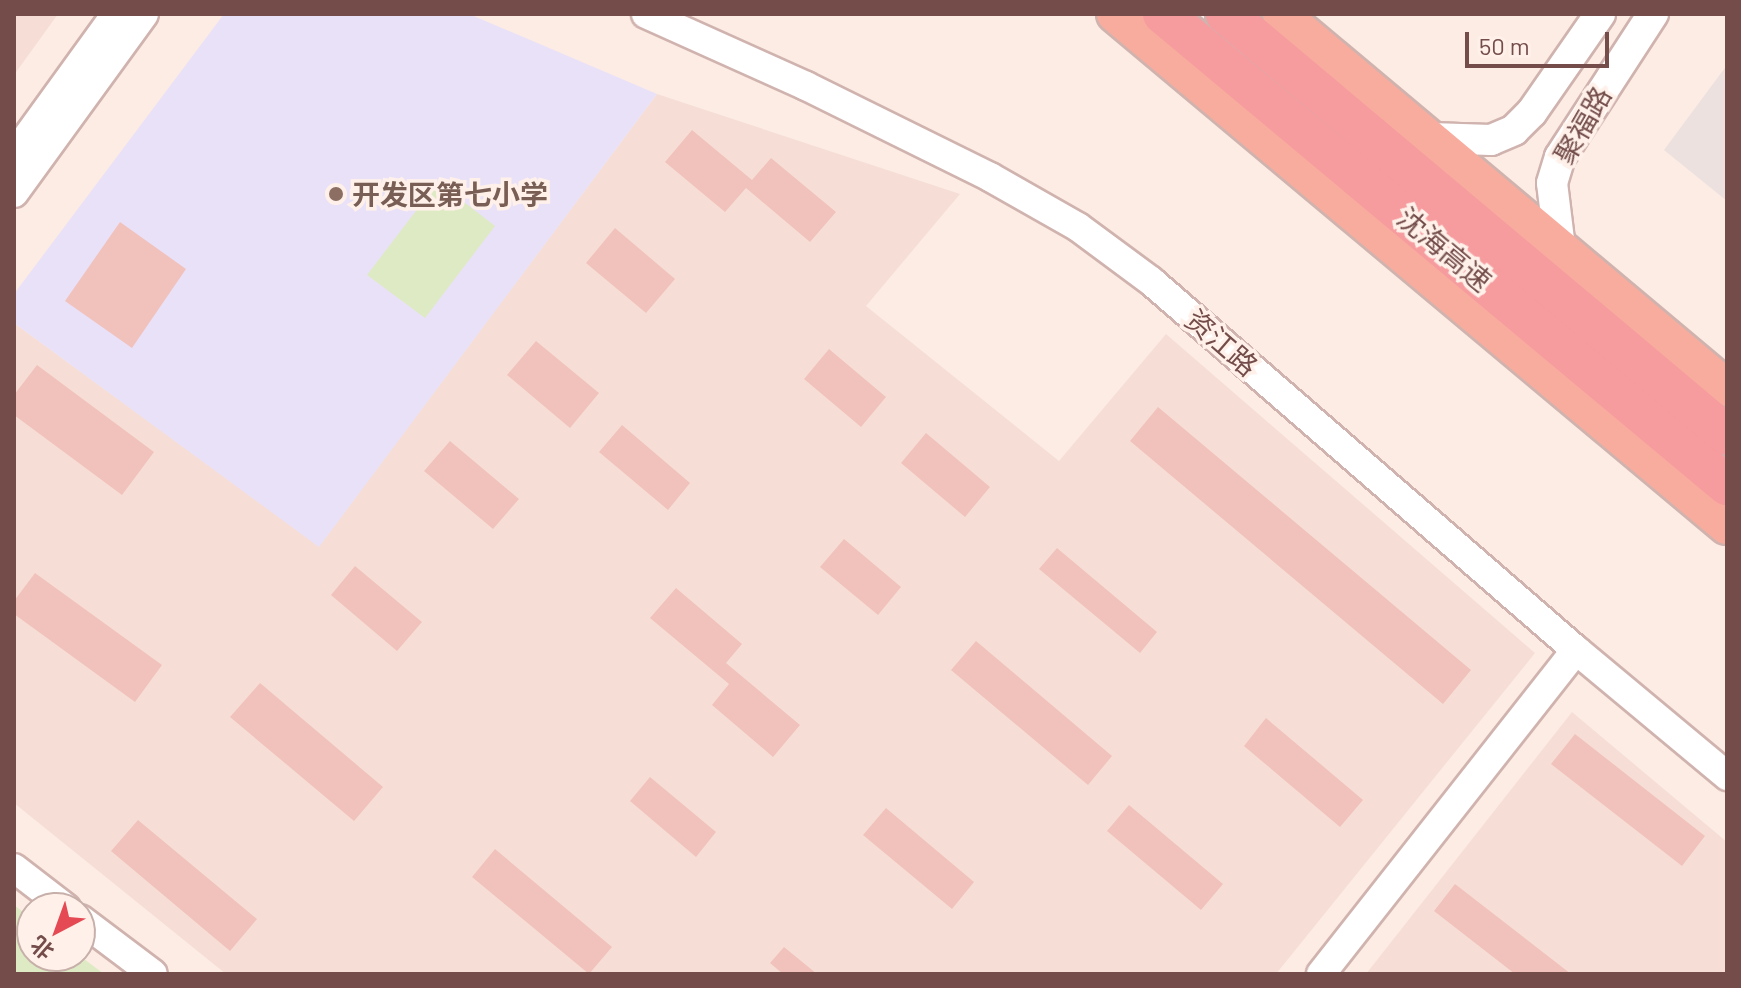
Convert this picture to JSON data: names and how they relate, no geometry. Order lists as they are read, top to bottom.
{
  "streets": {
    "highway": ["沈海高速"],
    "main road": ["聚福路"],
    "street": ["资江路"]
  },
  "places": ["开发区第七小学"],
  "scale_bar": "50 m",
  "north": "bottom left"
}
